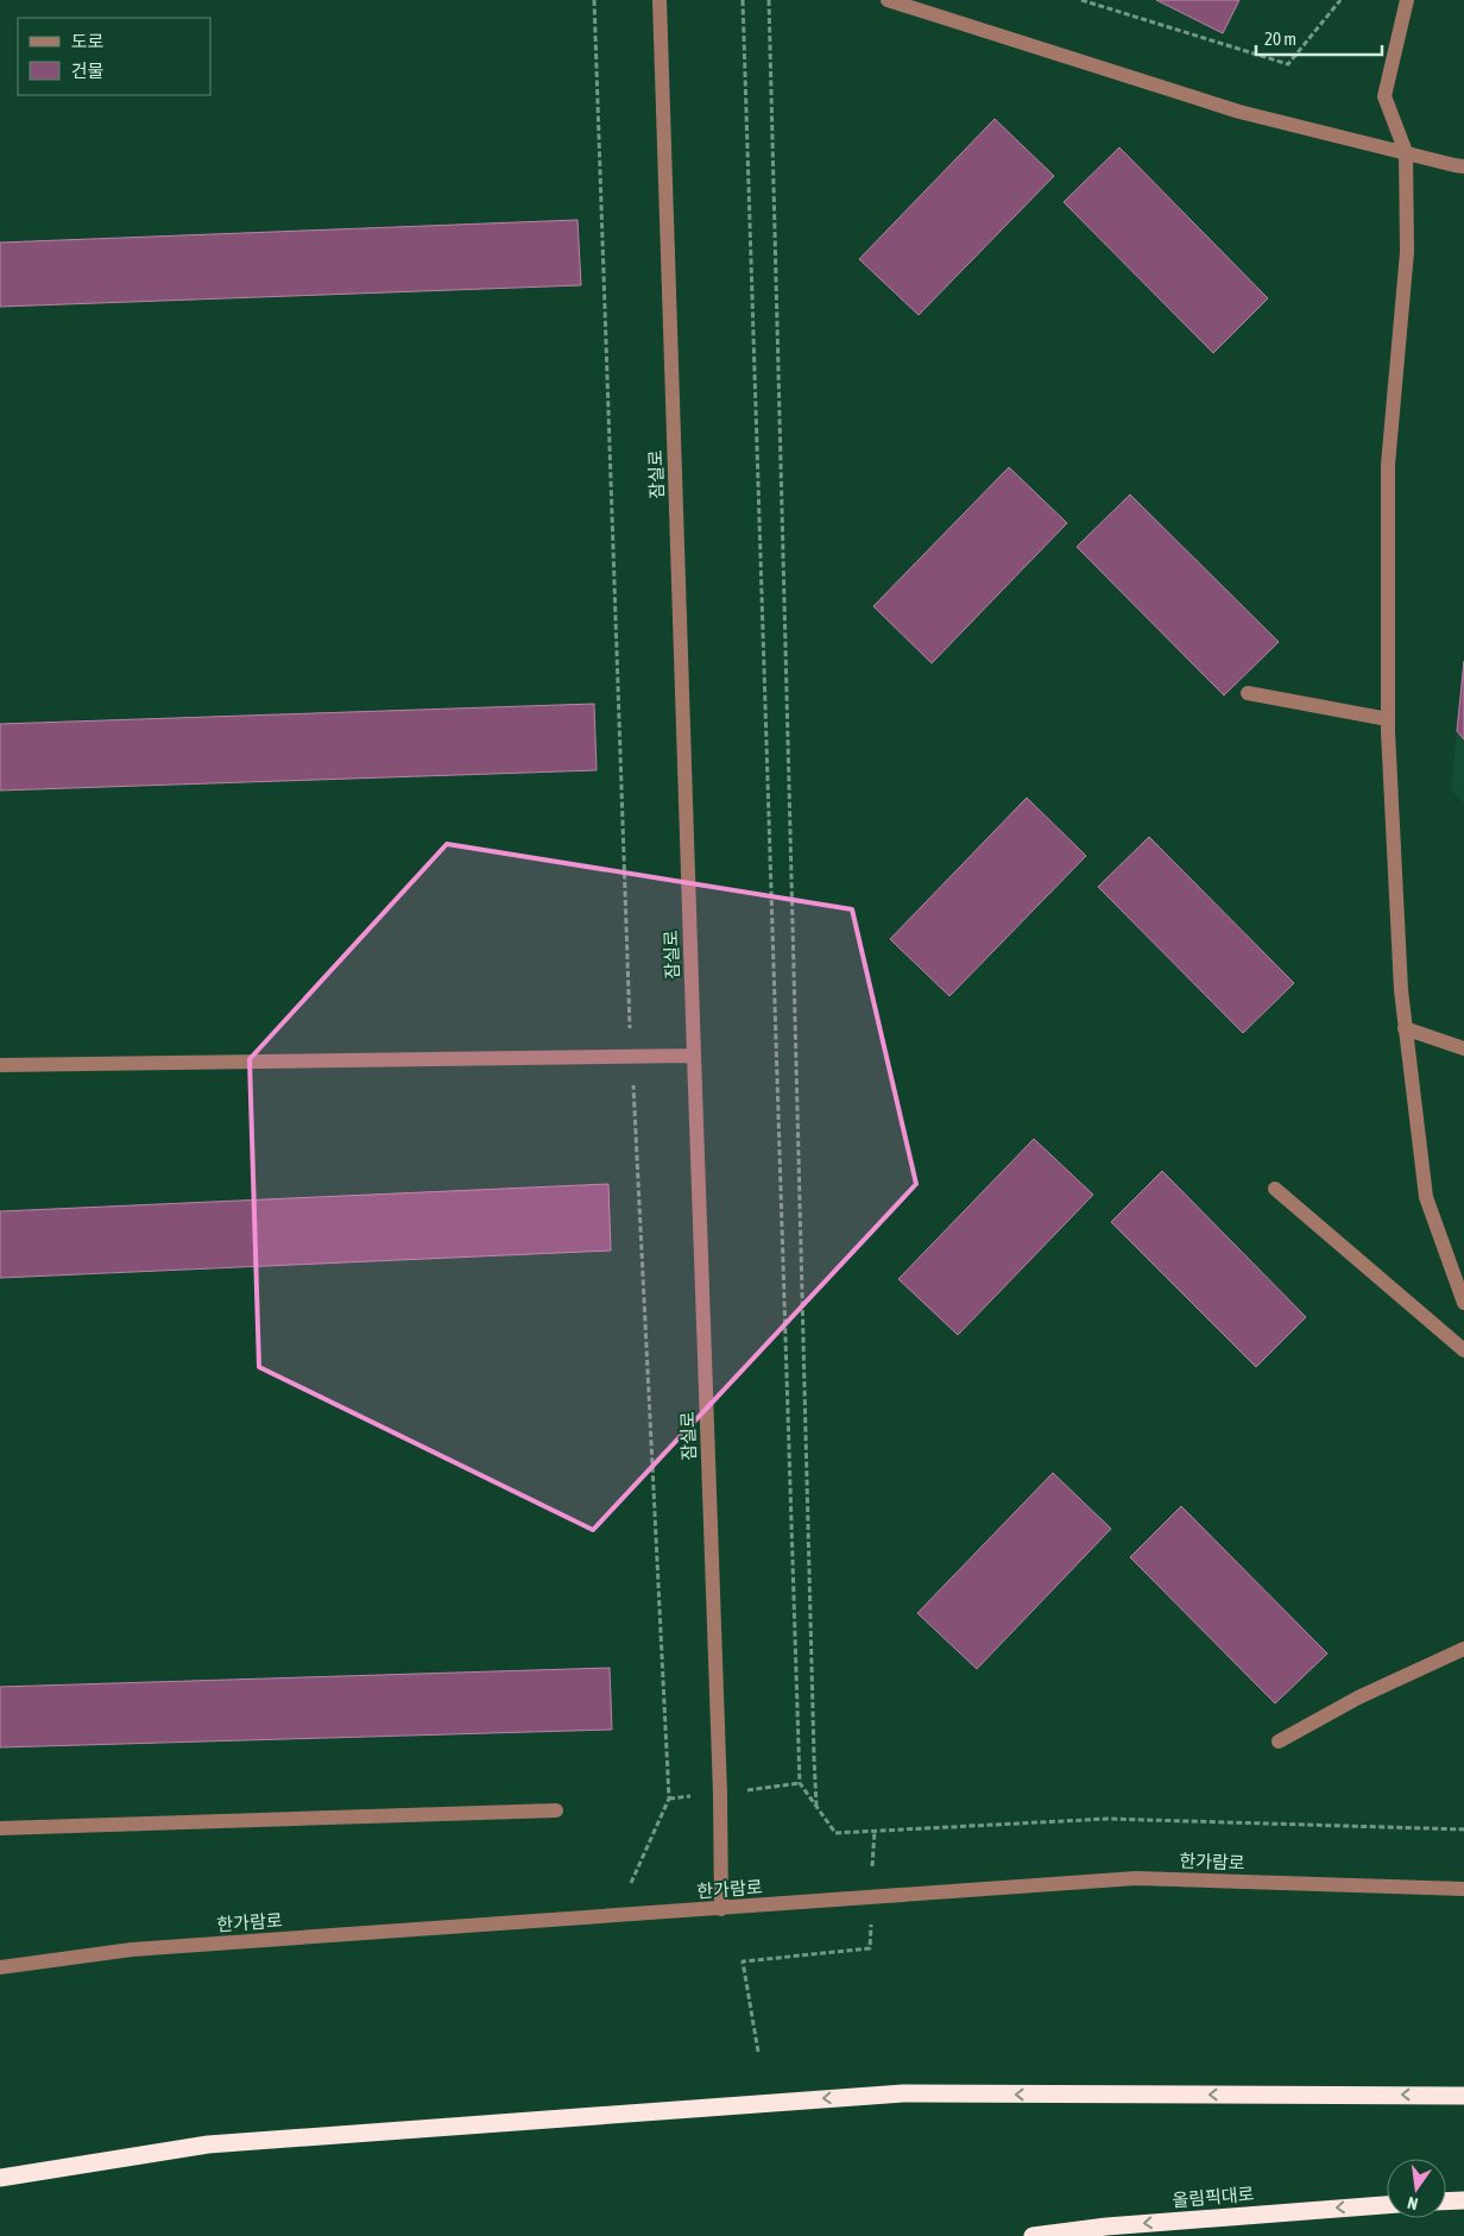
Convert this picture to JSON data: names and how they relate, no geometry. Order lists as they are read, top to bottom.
{
  "streets": {
    "highway": ["올림픽대로"],
    "street": ["잠실로", "한가람로"]
  },
  "crossings": [
    ["잠실로", "한가람로"]
  ],
  "legend": ["도로", "건물"],
  "scale_bar": "20 m",
  "north": "bottom"
}
